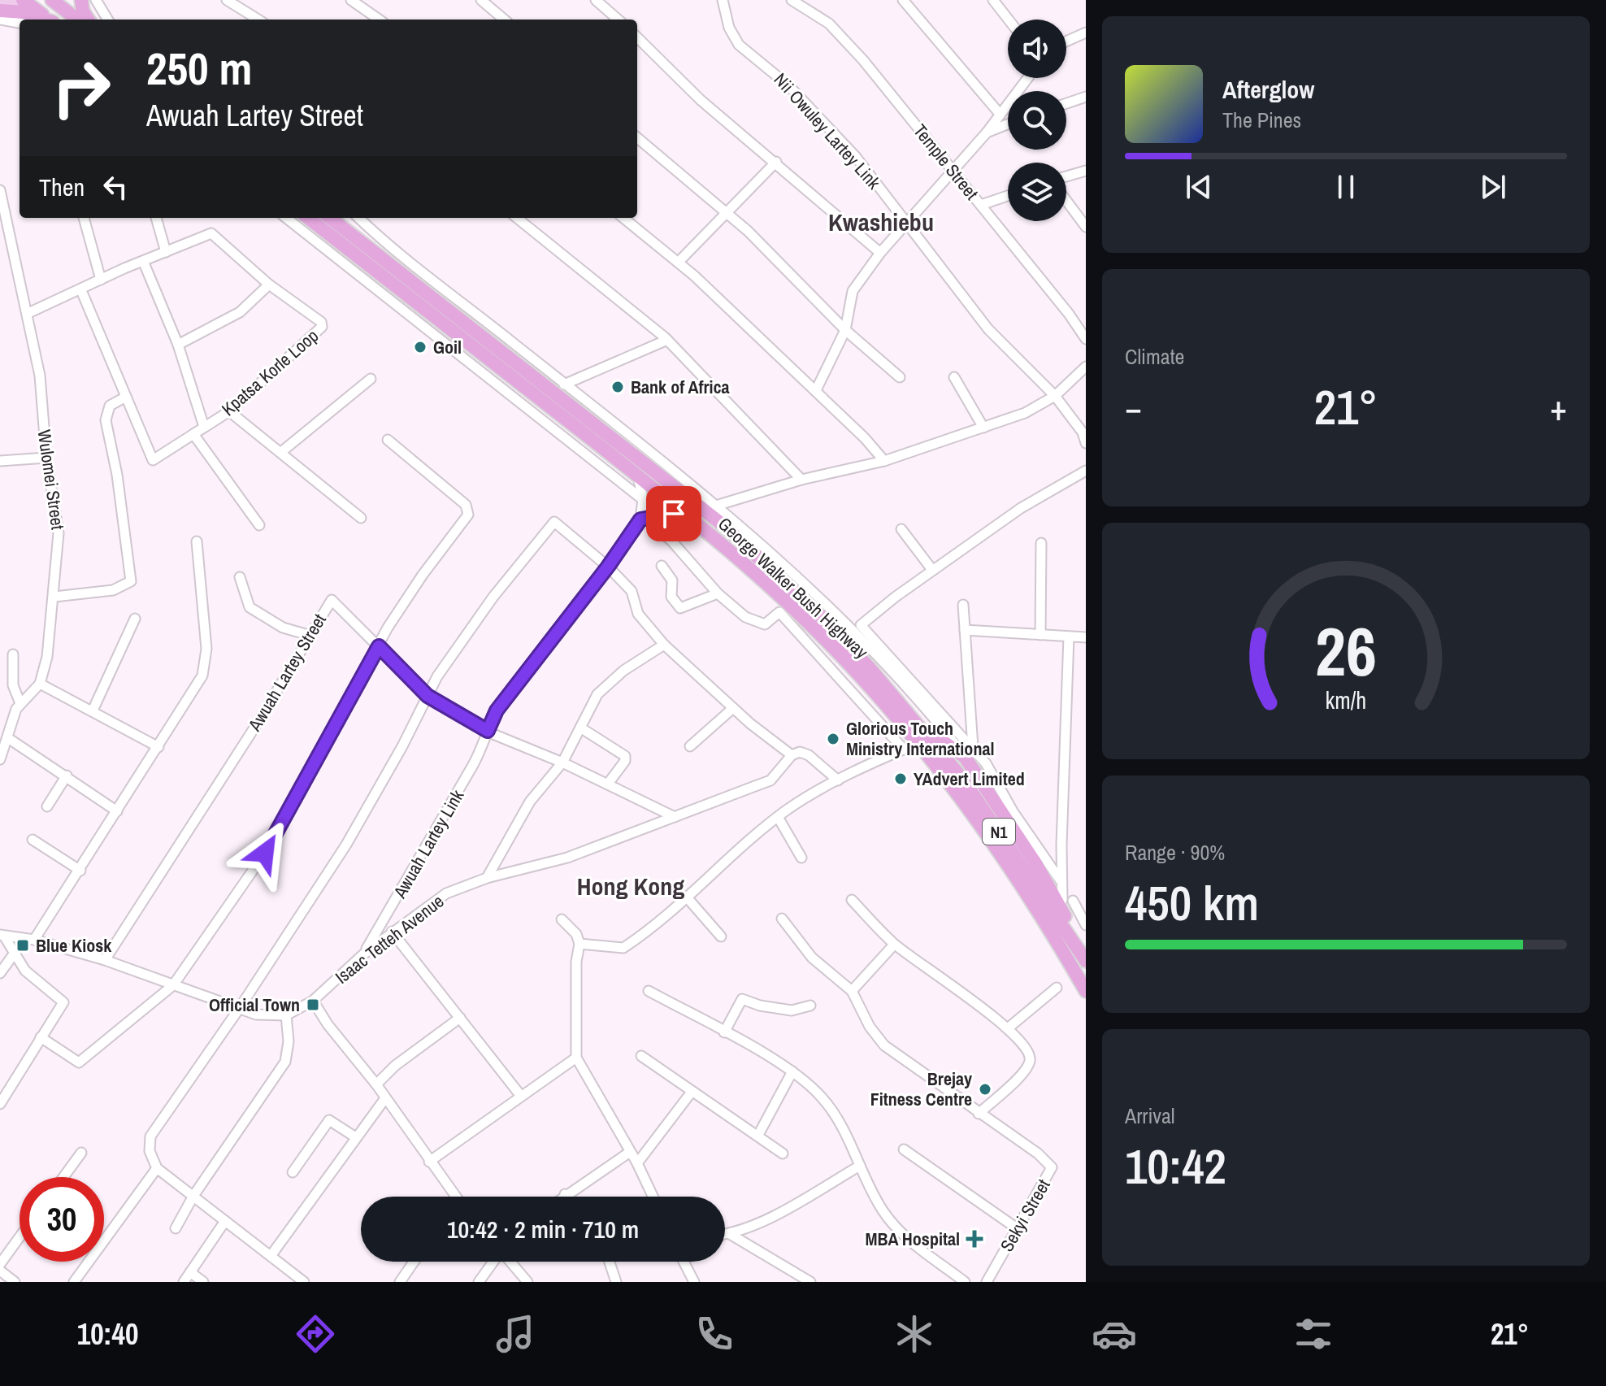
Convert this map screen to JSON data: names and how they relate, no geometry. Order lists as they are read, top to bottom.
{
  "streets": {
    "highway": ["George Walker Bush Highway", "N1"],
    "street": [
      "Nii Owuley Lartey Link",
      "Temple Street",
      "Kpatsa Korle Loop",
      "Wulomei Street",
      "Awuah Lartey Street",
      "Awuah Lartey Link",
      "Isaac Tetteh Avenue",
      "Sekyi Street"
    ]
  },
  "crossings": [
    ["Awuah Lartey Street", "Awuah Lartey Link"],
    ["Awuah Lartey Street", "Isaac Tetteh Avenue"],
    ["Awuah Lartey Link", "Isaac Tetteh Avenue"]
  ],
  "districts": ["Kwashiebu", "Hong Kong"],
  "places": {
    "other": [
      "Goil",
      "Bank of Africa",
      "Glorious Touch Ministry International",
      "YAdvert Limited",
      "Brejay Fitness Centre"
    ],
    "transit": ["Blue Kiosk", "Official Town"],
    "health": ["MBA Hospital"]
  },
  "page": {
    "turn": ["250 m", "Awuah Lartey Street"],
    "song": ["Afterglow", "The Pines"],
    "then": "Then",
    "tile": [
      "Climate",
      ["Range · 90%", "450 km"],
      ["Arrival", "10:42"]
    ],
    "heat": ["−", "21°", "+"],
    "limit": "30",
    "trip": "10:42 · 2 min · 710 m",
    "tabs": ["10:40", "21°"],
    "gauge": ["26", "km/h"]
  }
}
